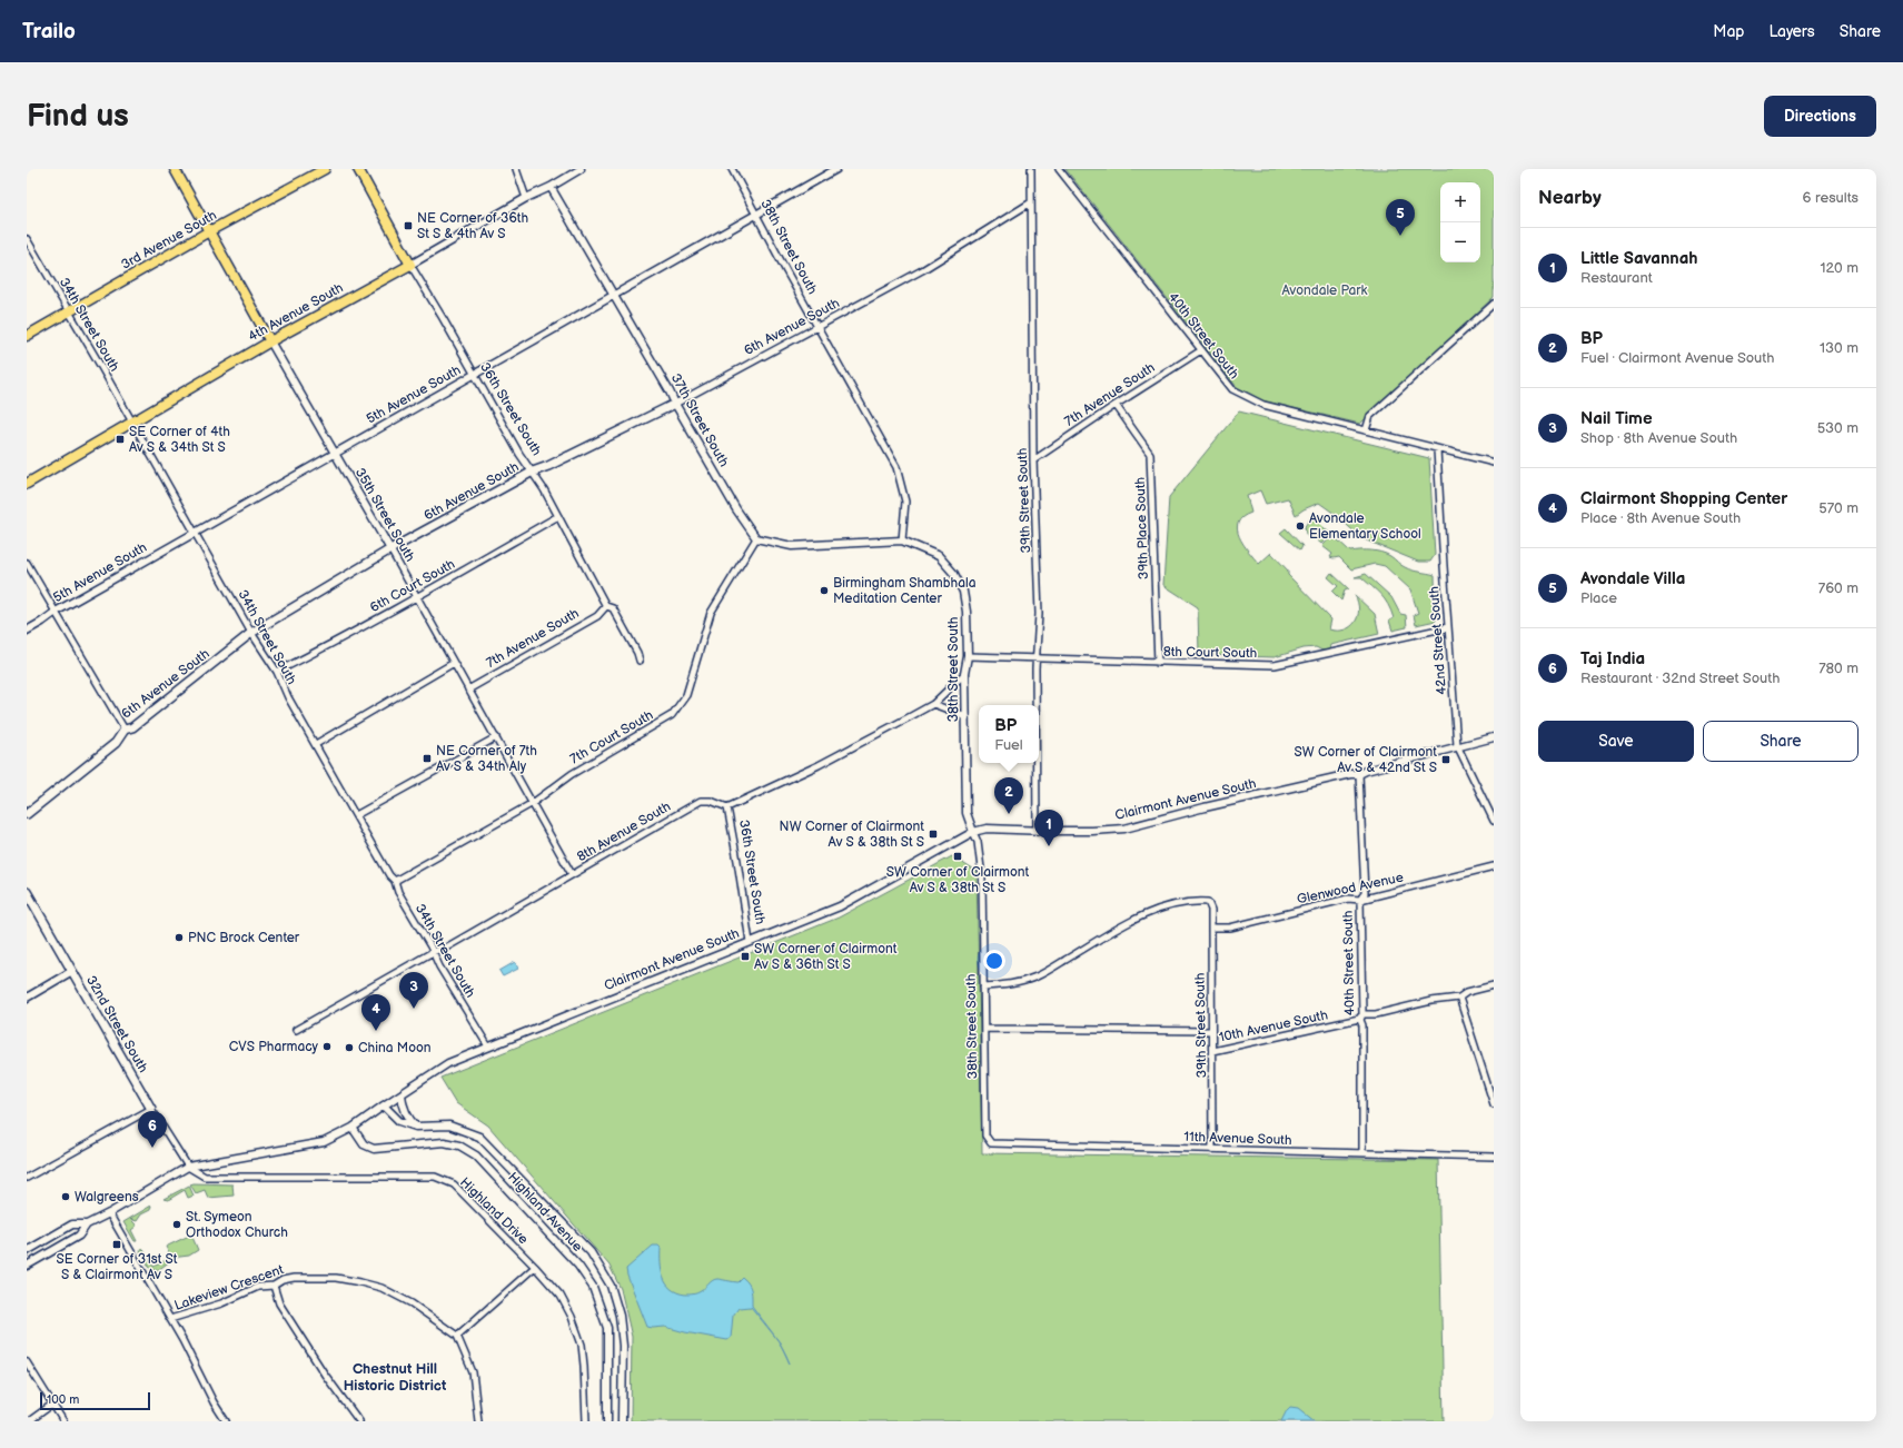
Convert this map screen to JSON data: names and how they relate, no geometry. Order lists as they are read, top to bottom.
{
  "streets": {
    "main road": [
      "3rd Avenue South",
      "4th Avenue South",
      "6th Avenue South",
      "36th Street South",
      "35th Street South",
      "32nd Street South"
    ],
    "street": [
      "38th Street South",
      "34th Street South",
      "40th Street South",
      "5th Avenue South",
      "7th Avenue South",
      "37th Street South",
      "39th Street South",
      "39th Place South",
      "6th Court South",
      "42nd Street South",
      "8th Court South",
      "7th Court South",
      "Clairmont Avenue South",
      "8th Avenue South",
      "Glenwood Avenue",
      "10th Avenue South",
      "11th Avenue South",
      "Highland Drive",
      "Highland Avenue",
      "Lakeview Crescent"
    ]
  },
  "crossings": [
    ["3rd Avenue South", "34th Street South"],
    ["3rd Avenue South", "35th Street South"],
    ["38th Street South", "6th Avenue South"],
    ["38th Street South", "5th Avenue South"],
    ["38th Street South", "39th Street South"],
    ["38th Street South", "8th Court South"],
    ["38th Street South", "Clairmont Avenue South"],
    ["38th Street South", "10th Avenue South"],
    ["38th Street South", "11th Avenue South"],
    ["4th Avenue South", "34th Street South"],
    ["4th Avenue South", "36th Street South"],
    ["4th Avenue South", "37th Street South"],
    ["4th Avenue South", "35th Street South"],
    ["34th Street South", "6th Avenue South"],
    ["34th Street South", "5th Avenue South"],
    ["34th Street South", "6th Court South"],
    ["34th Street South", "7th Court South"],
    ["34th Street South", "Clairmont Avenue South"],
    ["34th Street South", "8th Avenue South"],
    ["6th Avenue South", "36th Street South"],
    ["6th Avenue South", "37th Street South"],
    ["6th Avenue South", "39th Street South"],
    ["6th Avenue South", "35th Street South"],
    ["40th Street South", "7th Avenue South"],
    ["40th Street South", "42nd Street South"],
    ["40th Street South", "Clairmont Avenue South"],
    ["40th Street South", "Glenwood Avenue"],
    ["40th Street South", "10th Avenue South"],
    ["40th Street South", "11th Avenue South"],
    ["5th Avenue South", "36th Street South"],
    ["5th Avenue South", "37th Street South"],
    ["5th Avenue South", "35th Street South"],
    ["7th Avenue South", "36th Street South"],
    ["7th Avenue South", "39th Street South"],
    ["7th Avenue South", "35th Street South"],
    ["7th Avenue South", "39th Place South"],
    ["36th Street South", "6th Court South"],
    ["36th Street South", "Clairmont Avenue South"],
    ["36th Street South", "8th Avenue South"],
    ["37th Street South", "7th Court South"],
    ["39th Street South", "8th Court South"],
    ["39th Street South", "Clairmont Avenue South"],
    ["39th Street South", "Glenwood Avenue"],
    ["39th Street South", "10th Avenue South"],
    ["39th Street South", "11th Avenue South"],
    ["35th Street South", "6th Court South"],
    ["35th Street South", "7th Court South"],
    ["35th Street South", "8th Avenue South"],
    ["39th Place South", "8th Court South"],
    ["42nd Street South", "8th Court South"],
    ["42nd Street South", "Clairmont Avenue South"],
    ["Clairmont Avenue South", "32nd Street South"],
    ["Clairmont Avenue South", "Highland Drive"],
    ["Clairmont Avenue South", "Highland Avenue"],
    ["32nd Street South", "Highland Drive"]
  ],
  "districts": ["Chestnut Hill Historic District"],
  "parks": ["Avondale Park"],
  "places": {
    "transit": [
      "NE Corner of 36th St S & 4th Av S",
      "SE Corner of 4th Av S & 34th St S",
      "NE Corner of 7th Av S & 34th Aly",
      "SW Corner of Clairmont Av S & 42nd St S",
      "NW Corner of Clairmont Av S & 38th St S",
      "SW Corner of Clairmont Av S & 38th St S",
      "SW Corner of Clairmont Av S & 36th St S",
      "SE Corner of 31st St S & Clairmont Av S"
    ],
    "other": [
      "Avondale Elementary School",
      "Birmingham Shambhala Meditation Center",
      "PNC Brock Center",
      "CVS Pharmacy",
      "China Moon",
      "Walgreens",
      "St. Symeon Orthodox Church"
    ]
  },
  "scale_bar": "100 m",
  "page": {
    "header": "Trailo",
    "nav": ["Map", "Layers", "Share"],
    "buttons": [
      "Directions",
      ["Save", "Share"]
    ],
    "title": "Find us",
    "heading": ["Nearby", "6 results"],
    "map_buttons": ["+", "−"],
    "pins": [
      "5",
      "2",
      "1",
      "3",
      "4",
      "6"
    ],
    "list": [
      {
        "mark": "1",
        "name": "Little Savannah",
        "note": "Restaurant",
        "value": "120 m"
      },
      {
        "mark": "2",
        "name": "BP",
        "note": "Fuel · Clairmont Avenue South",
        "value": "130 m"
      },
      {
        "mark": "3",
        "name": "Nail Time",
        "note": "Shop · 8th Avenue South",
        "value": "530 m"
      },
      {
        "mark": "4",
        "name": "Clairmont Shopping Center",
        "note": "Place · 8th Avenue South",
        "value": "570 m"
      },
      {
        "mark": "5",
        "name": "Avondale Villa",
        "note": "Place",
        "value": "760 m"
      },
      {
        "mark": "6",
        "name": "Taj India",
        "note": "Restaurant · 32nd Street South",
        "value": "780 m"
      }
    ],
    "popup": ["BP", "Fuel"],
    "scale": "100 m"
  }
}
